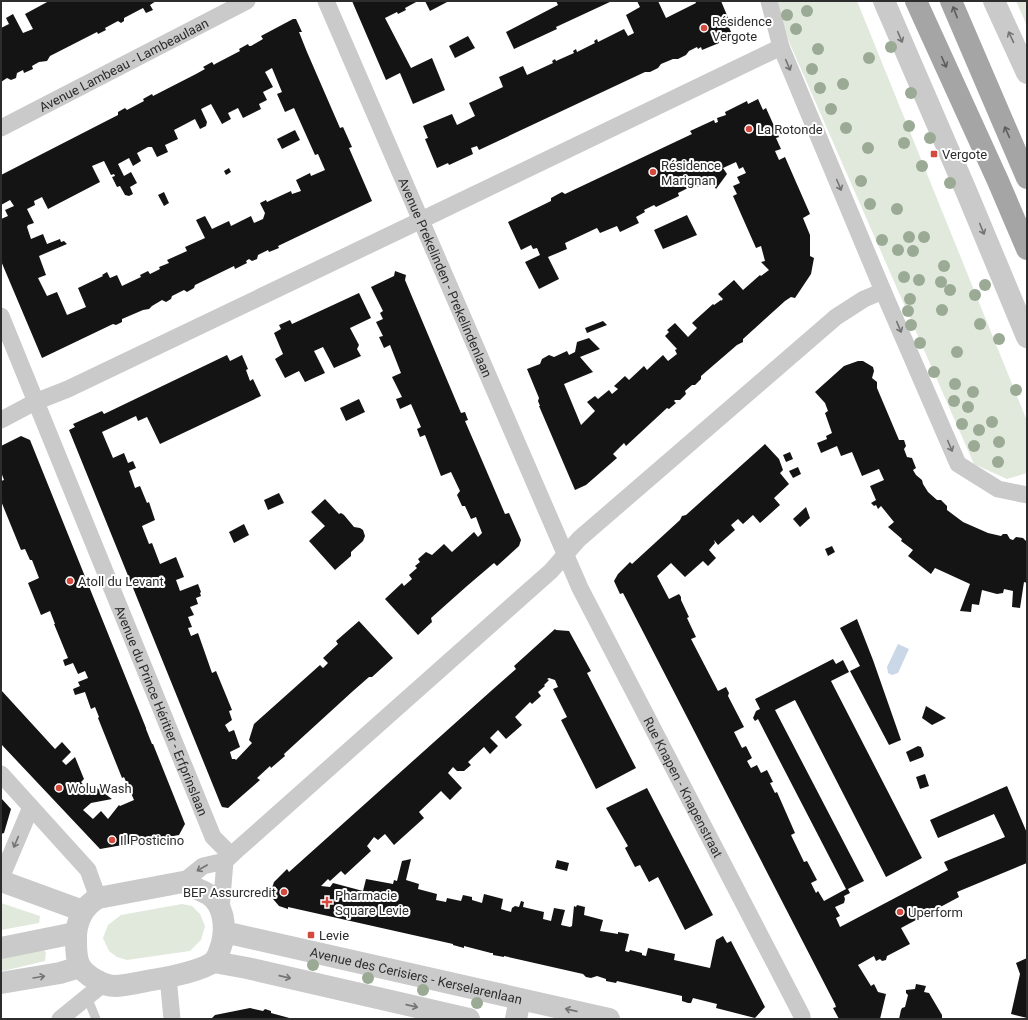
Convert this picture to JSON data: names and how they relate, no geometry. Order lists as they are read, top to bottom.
{
  "streets": {
    "street": [
      "Avenue Lambeau - Lambeaulaan",
      "Avenue Prekelinden - Prekelindenlaan",
      "Avenue du Prince Héritier - Erfprinslaan",
      "Rue Knapen - Knapenstraat",
      "Avenue des Cerisiers - Kerselarenlaan"
    ]
  },
  "crossings": [
    ["Avenue Prekelinden - Prekelindenlaan", "Rue Knapen - Knapenstraat"]
  ],
  "places": {
    "other": [
      "Résidence Vergote",
      "La Rotonde",
      "Résidence Marignan",
      "Atoll du Levant",
      "Wolu Wash",
      "Il Posticino",
      "BEP Assurcredit",
      "Uperform"
    ],
    "transit": ["Vergote", "Levie"],
    "health": ["Pharmacie Square Levie"]
  }
}
